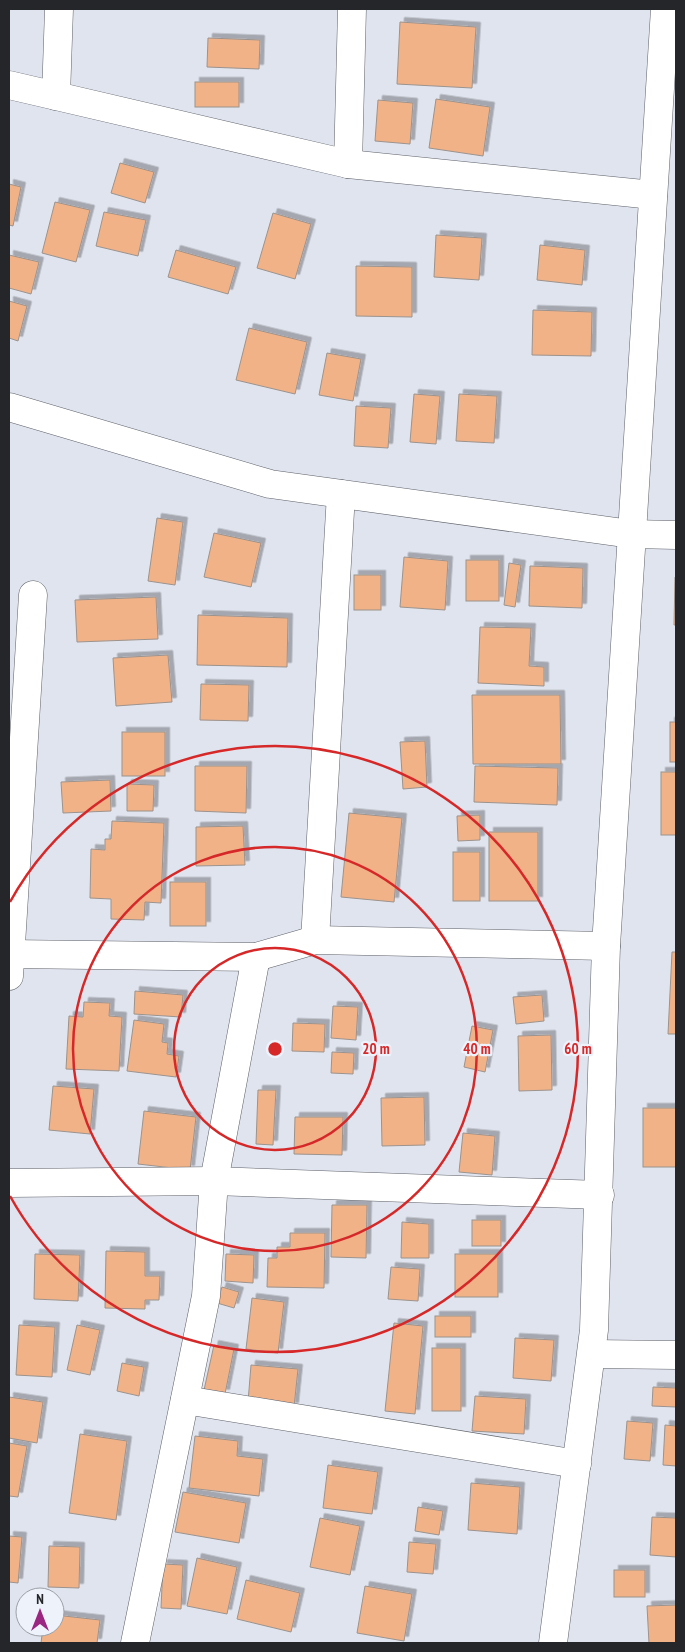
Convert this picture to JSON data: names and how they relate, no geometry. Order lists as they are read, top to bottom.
{
  "north": "top",
  "rings": ["20 m", "40 m", "60 m"]
}
